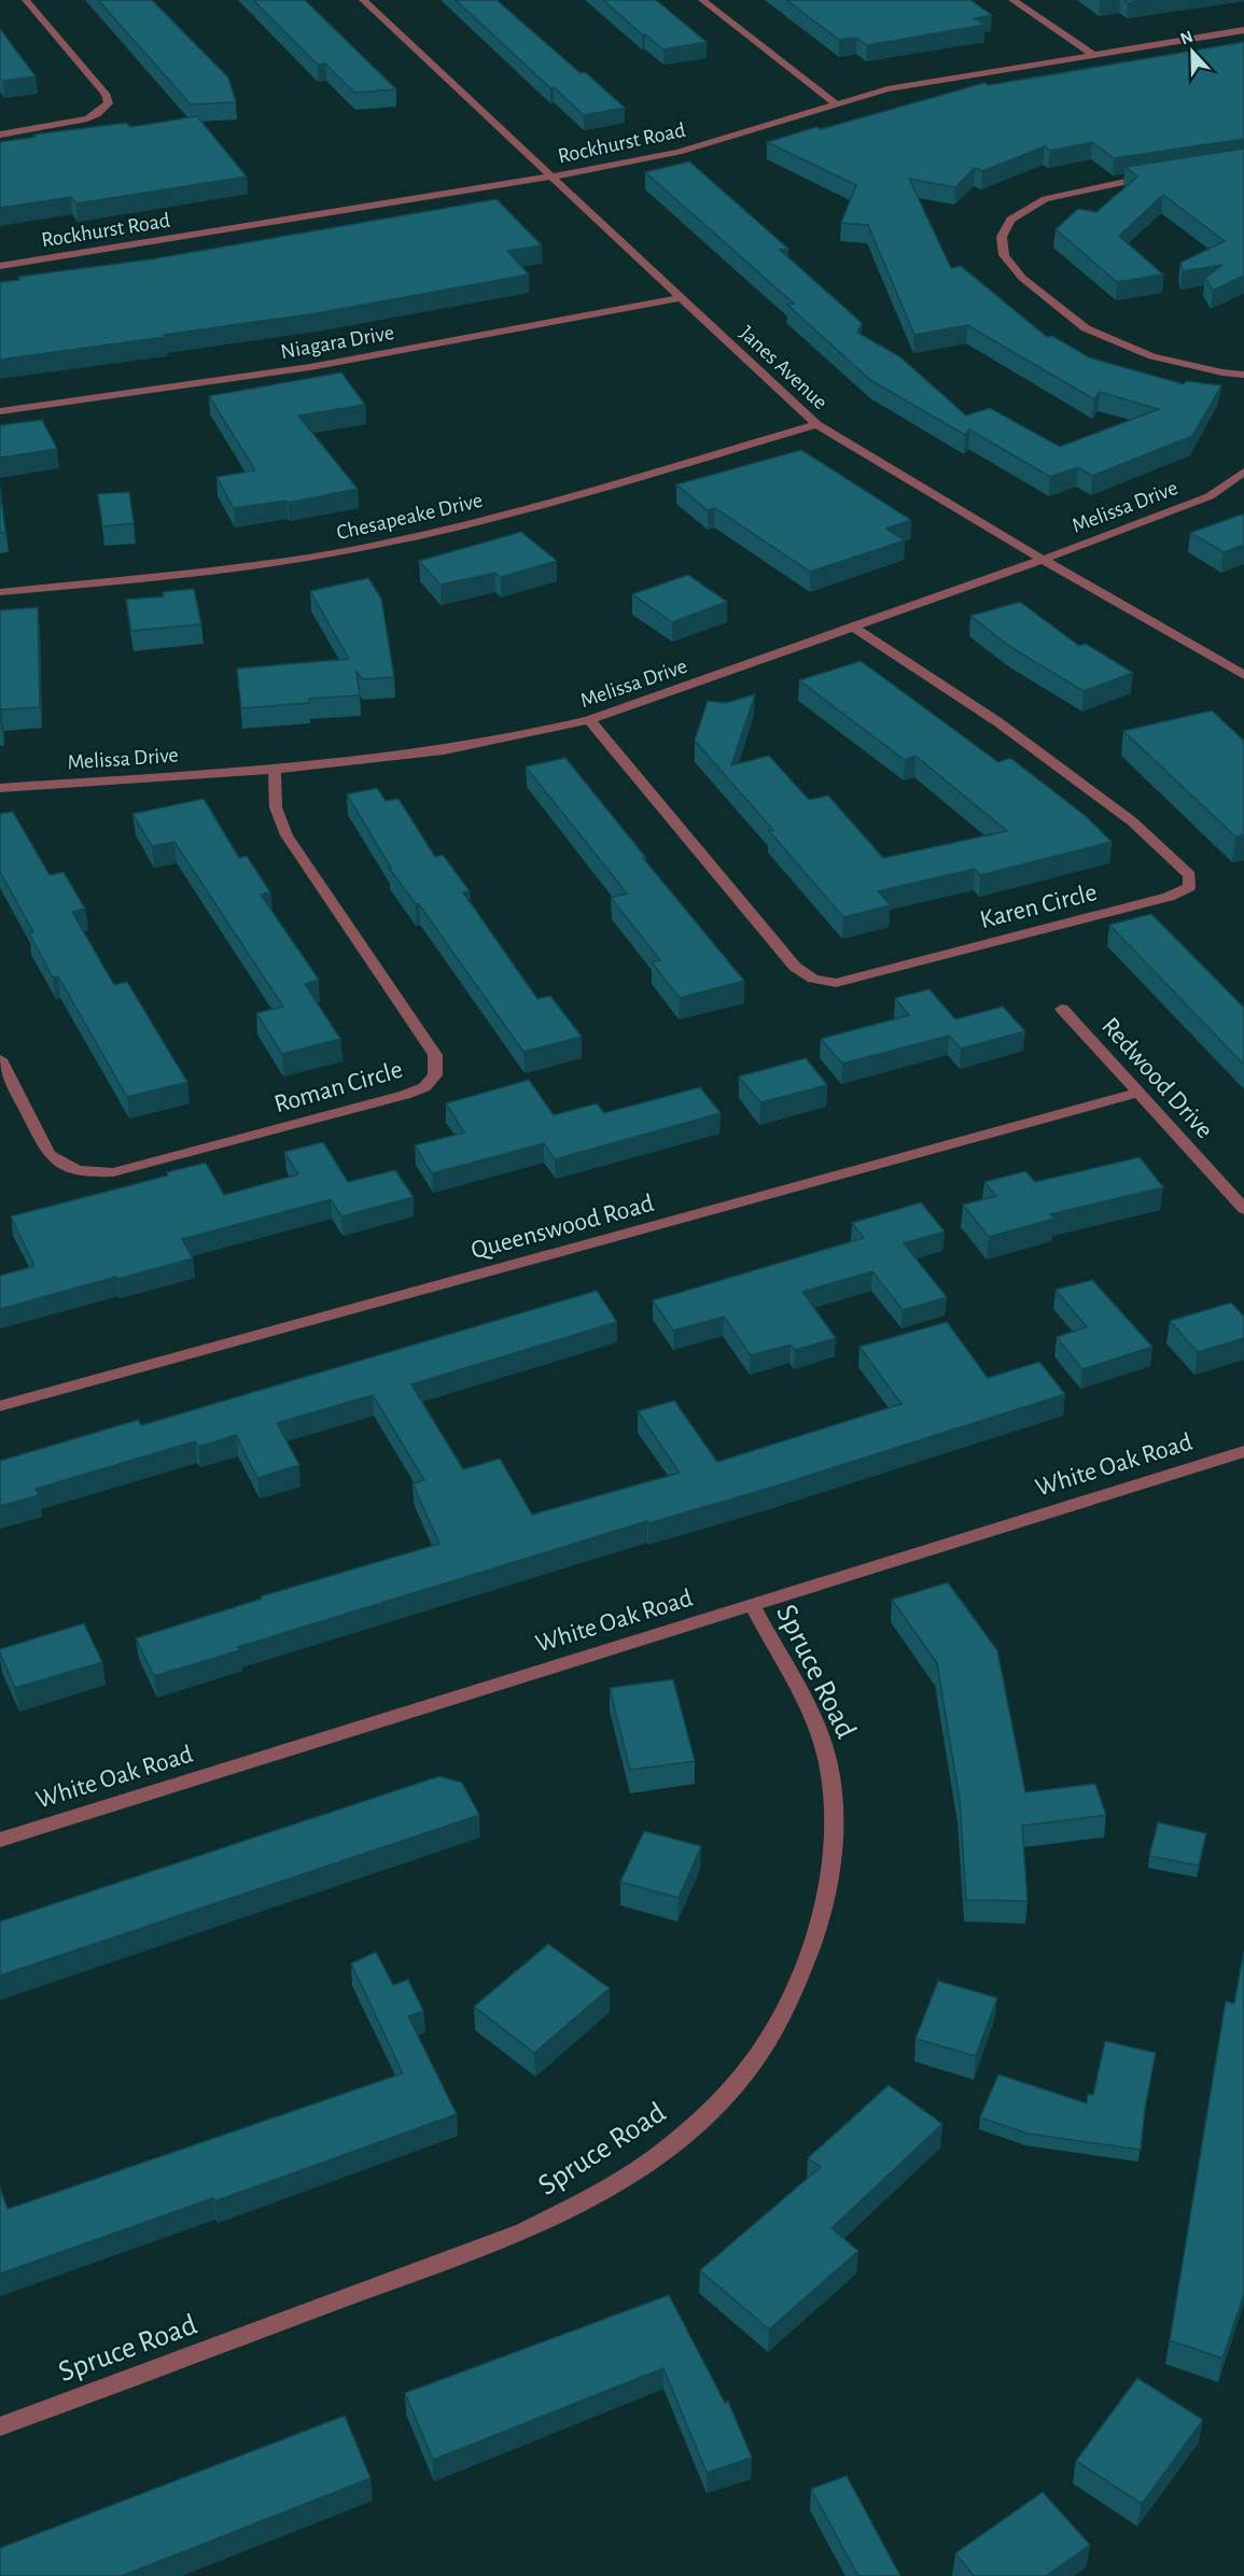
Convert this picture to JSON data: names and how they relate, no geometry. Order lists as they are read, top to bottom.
{
  "streets": {
    "street": [
      "Rockhurst Road",
      "Niagara Drive",
      "Janes Avenue",
      "Melissa Drive",
      "Chesapeake Drive",
      "Karen Circle",
      "Redwood Drive",
      "Roman Circle",
      "Queenswood Road",
      "White Oak Road",
      "Spruce Road"
    ]
  },
  "crossings": [
    ["Rockhurst Road", "Janes Avenue"],
    ["Niagara Drive", "Janes Avenue"],
    ["Janes Avenue", "Melissa Drive"],
    ["Janes Avenue", "Chesapeake Drive"],
    ["Melissa Drive", "Karen Circle"],
    ["Melissa Drive", "Roman Circle"],
    ["Redwood Drive", "Queenswood Road"],
    ["White Oak Road", "Spruce Road"]
  ],
  "north": "top"
}
